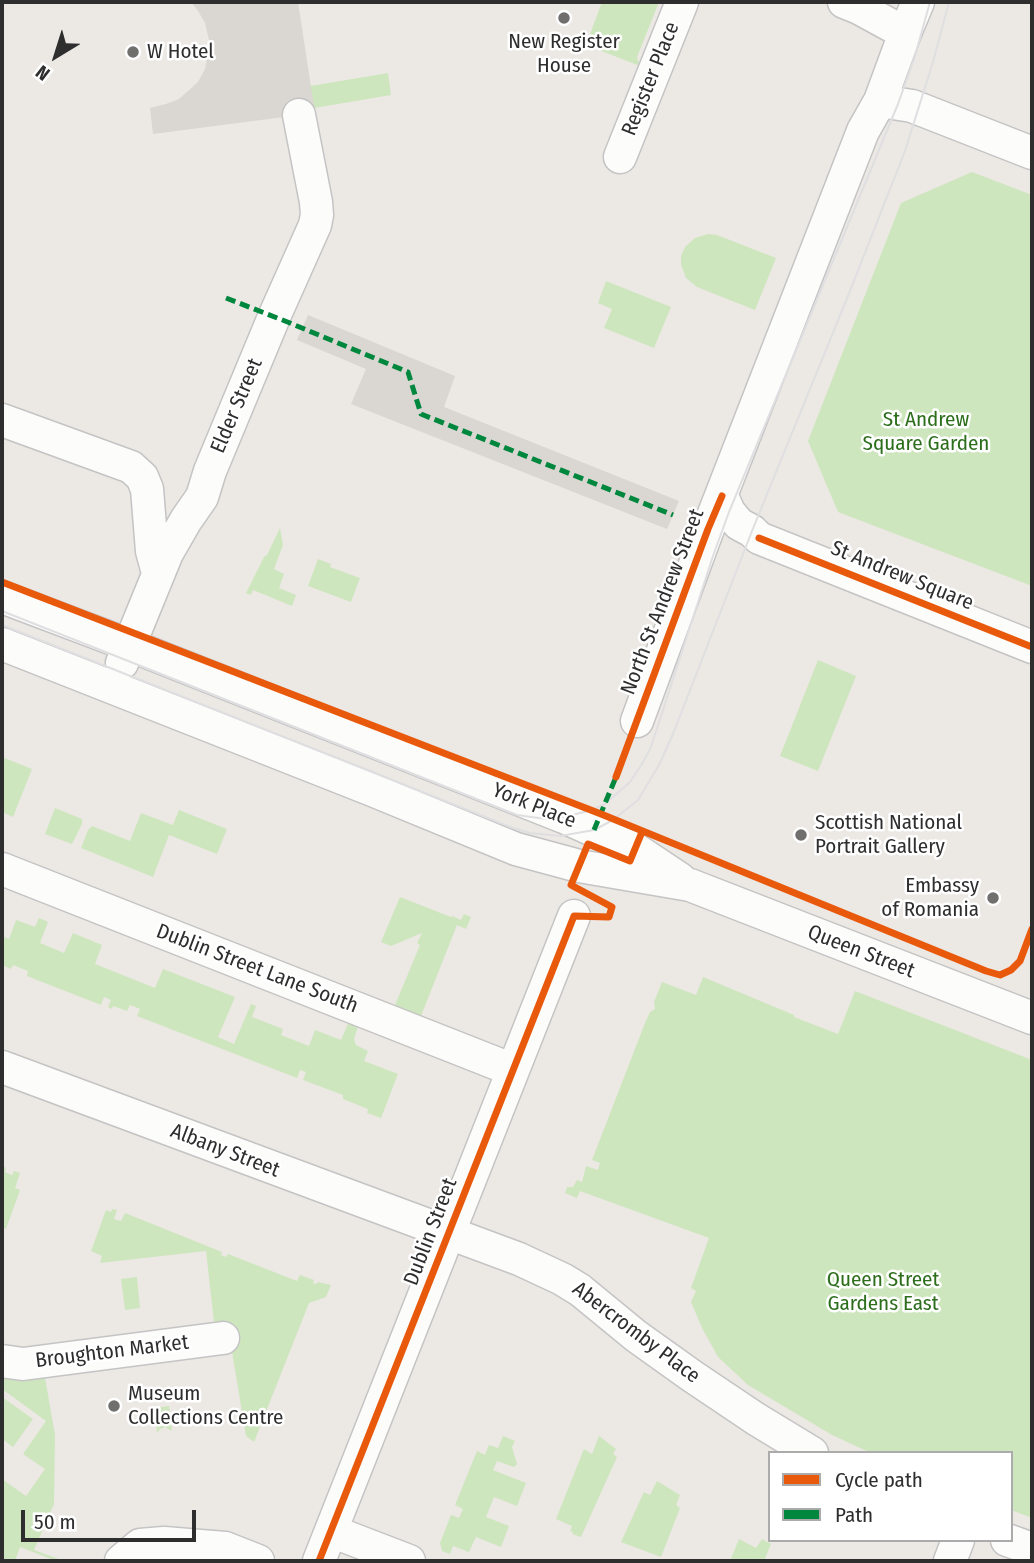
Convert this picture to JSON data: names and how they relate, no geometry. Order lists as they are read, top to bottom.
{
  "streets": {
    "street": [
      "Register Place",
      "Elder Street",
      "St Andrew Square",
      "North St Andrew Street",
      "York Place",
      "Queen Street",
      "Dublin Street Lane South",
      "Albany Street",
      "Dublin Street",
      "Abercromby Place",
      "Broughton Market"
    ]
  },
  "crossings": [
    ["Elder Street", "York Place"],
    ["St Andrew Square", "North St Andrew Street"],
    ["York Place", "Queen Street"],
    ["Dublin Street Lane South", "Dublin Street"],
    ["Albany Street", "Dublin Street"],
    ["Albany Street", "Abercromby Place"],
    ["Dublin Street", "Abercromby Place"]
  ],
  "parks": ["St Andrew Square Garden", "Queen Street Gardens East"],
  "places": [
    "New Register House",
    "W Hotel",
    "Scottish National Portrait Gallery",
    "Embassy of Romania",
    "Museum Collections Centre"
  ],
  "legend": ["Cycle path", "Path"],
  "scale_bar": "50 m",
  "north": "bottom left"
}
